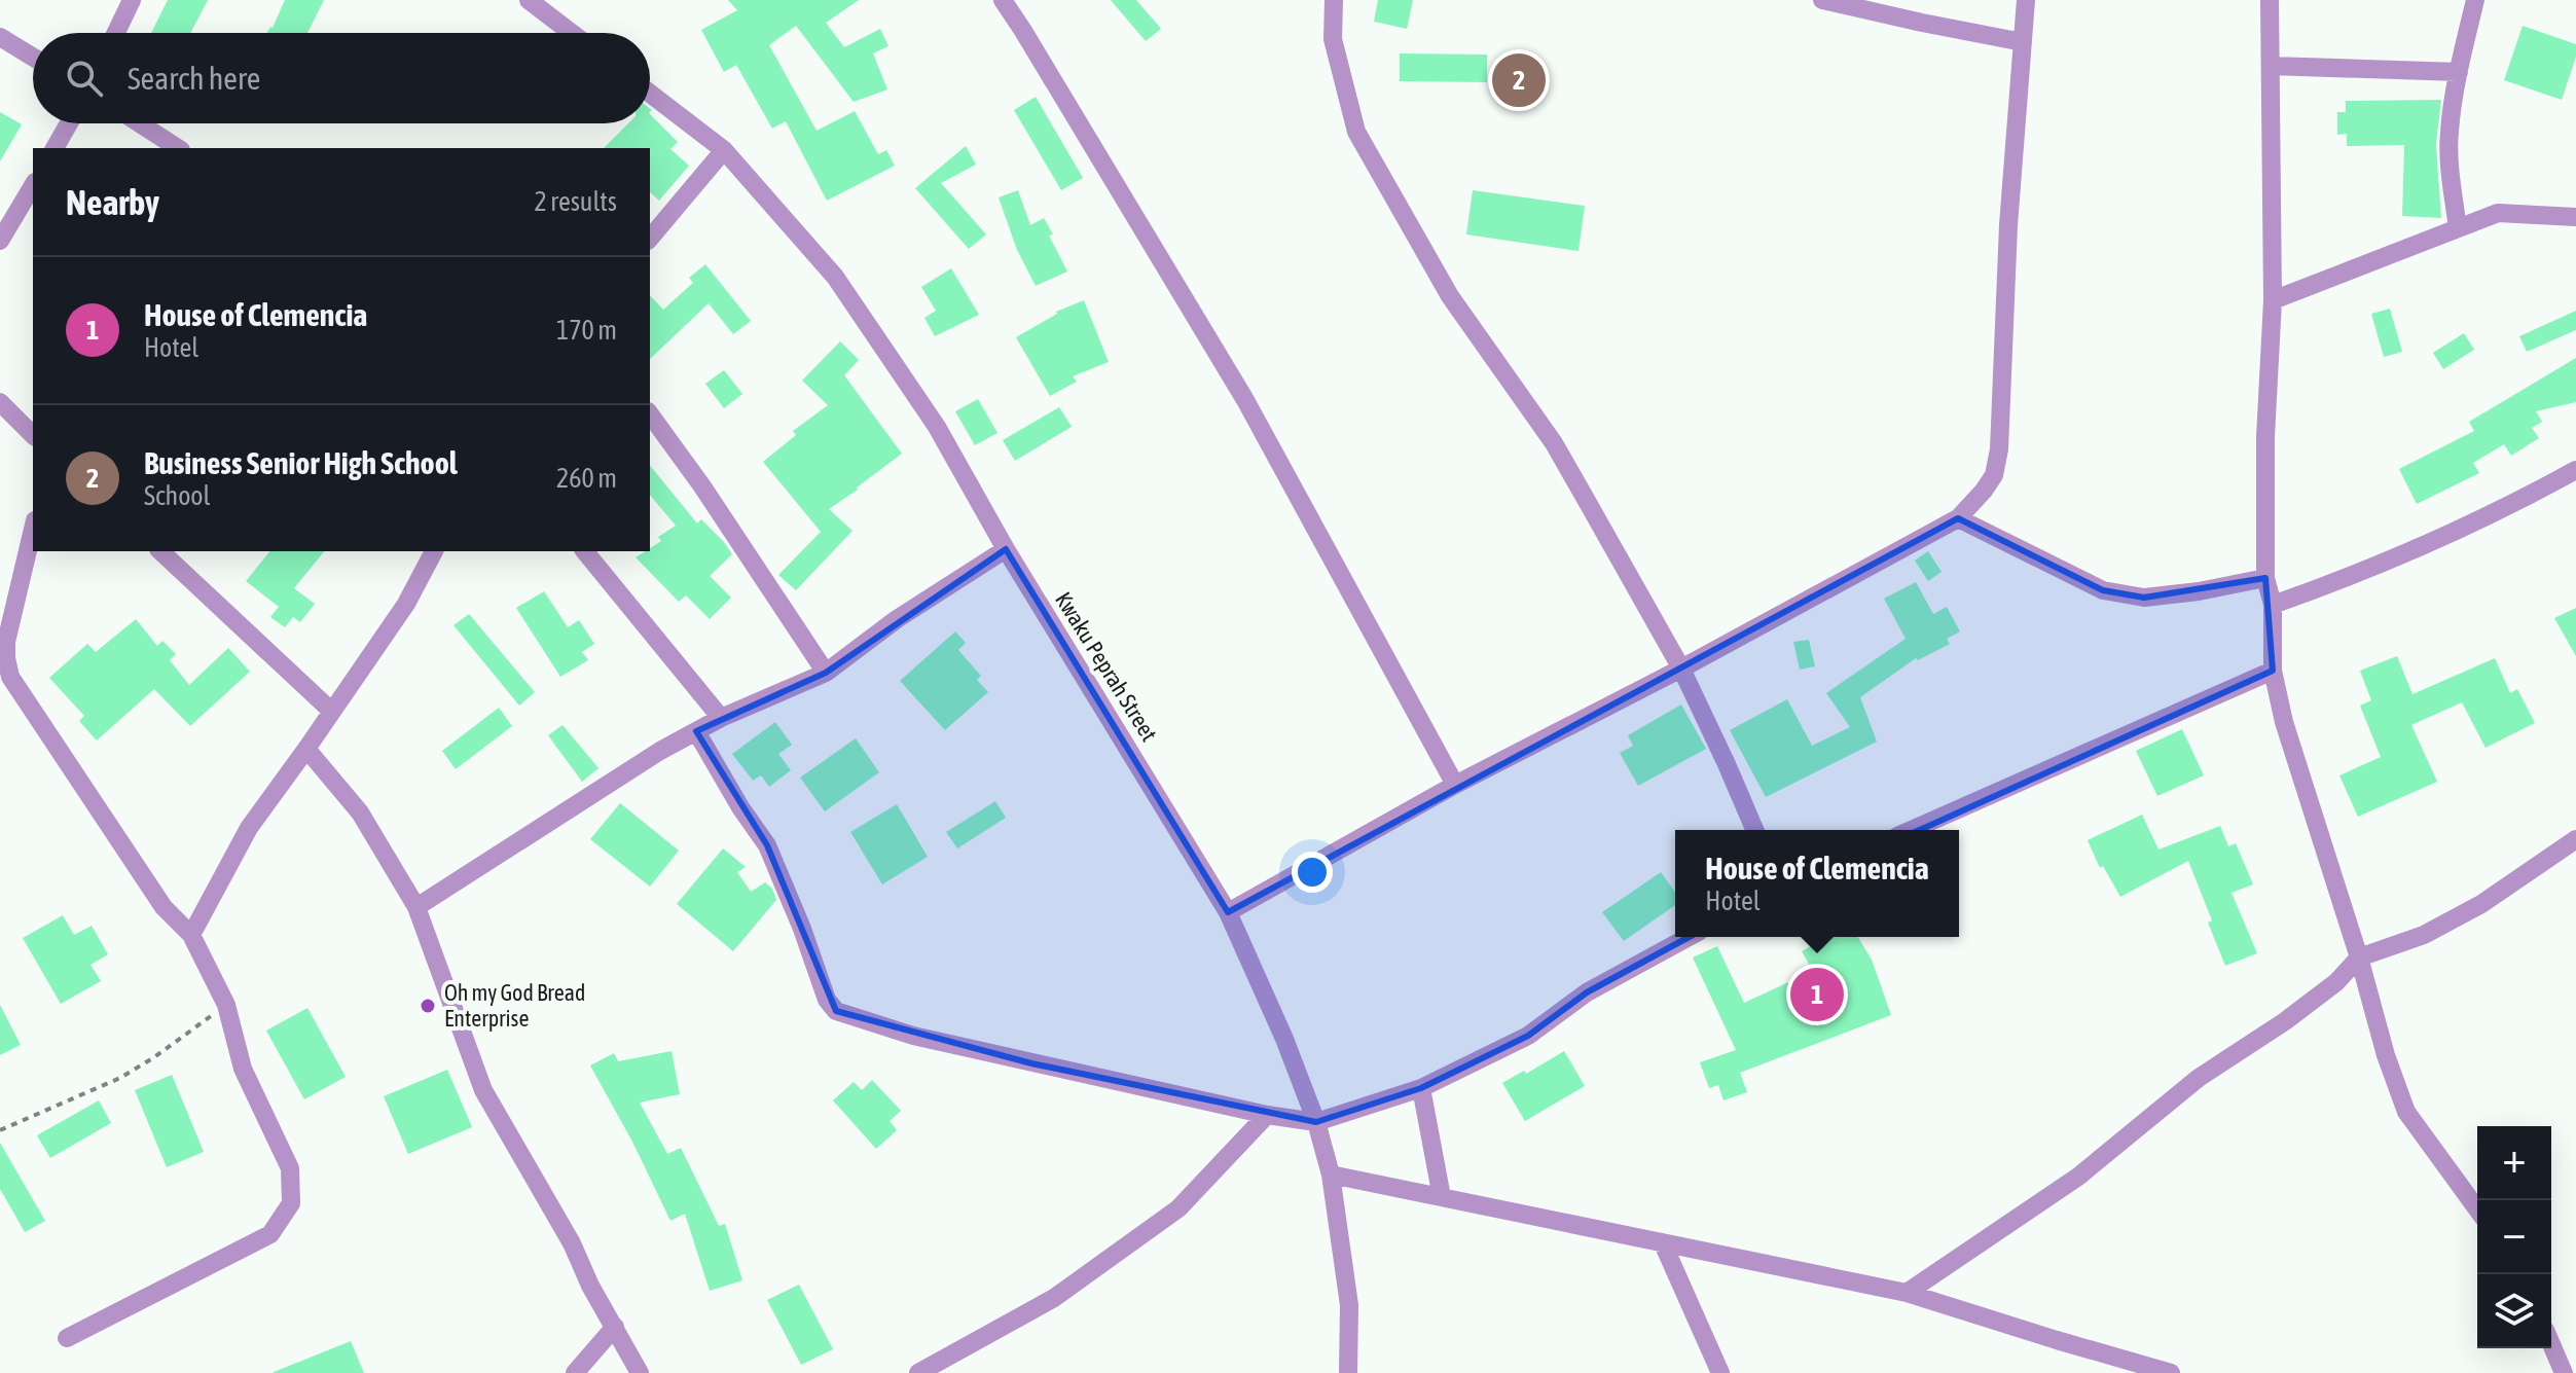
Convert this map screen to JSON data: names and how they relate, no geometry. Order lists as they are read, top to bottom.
{
  "streets": {
    "street": ["Kwaku Peprah Street"]
  },
  "places": ["Oh my God Bread Enterprise"],
  "page": {
    "search": "Search here",
    "pins": ["2", "1"],
    "heading": ["Nearby", "2 results"],
    "list": [
      {
        "mark": "1",
        "name": "House of Clemencia",
        "note": "Hotel",
        "value": "170 m"
      },
      {
        "mark": "2",
        "name": "Business Senior High School",
        "note": "School",
        "value": "260 m"
      }
    ],
    "popup": ["House of Clemencia", "Hotel"],
    "map_buttons": ["+", "−"]
  }
}
